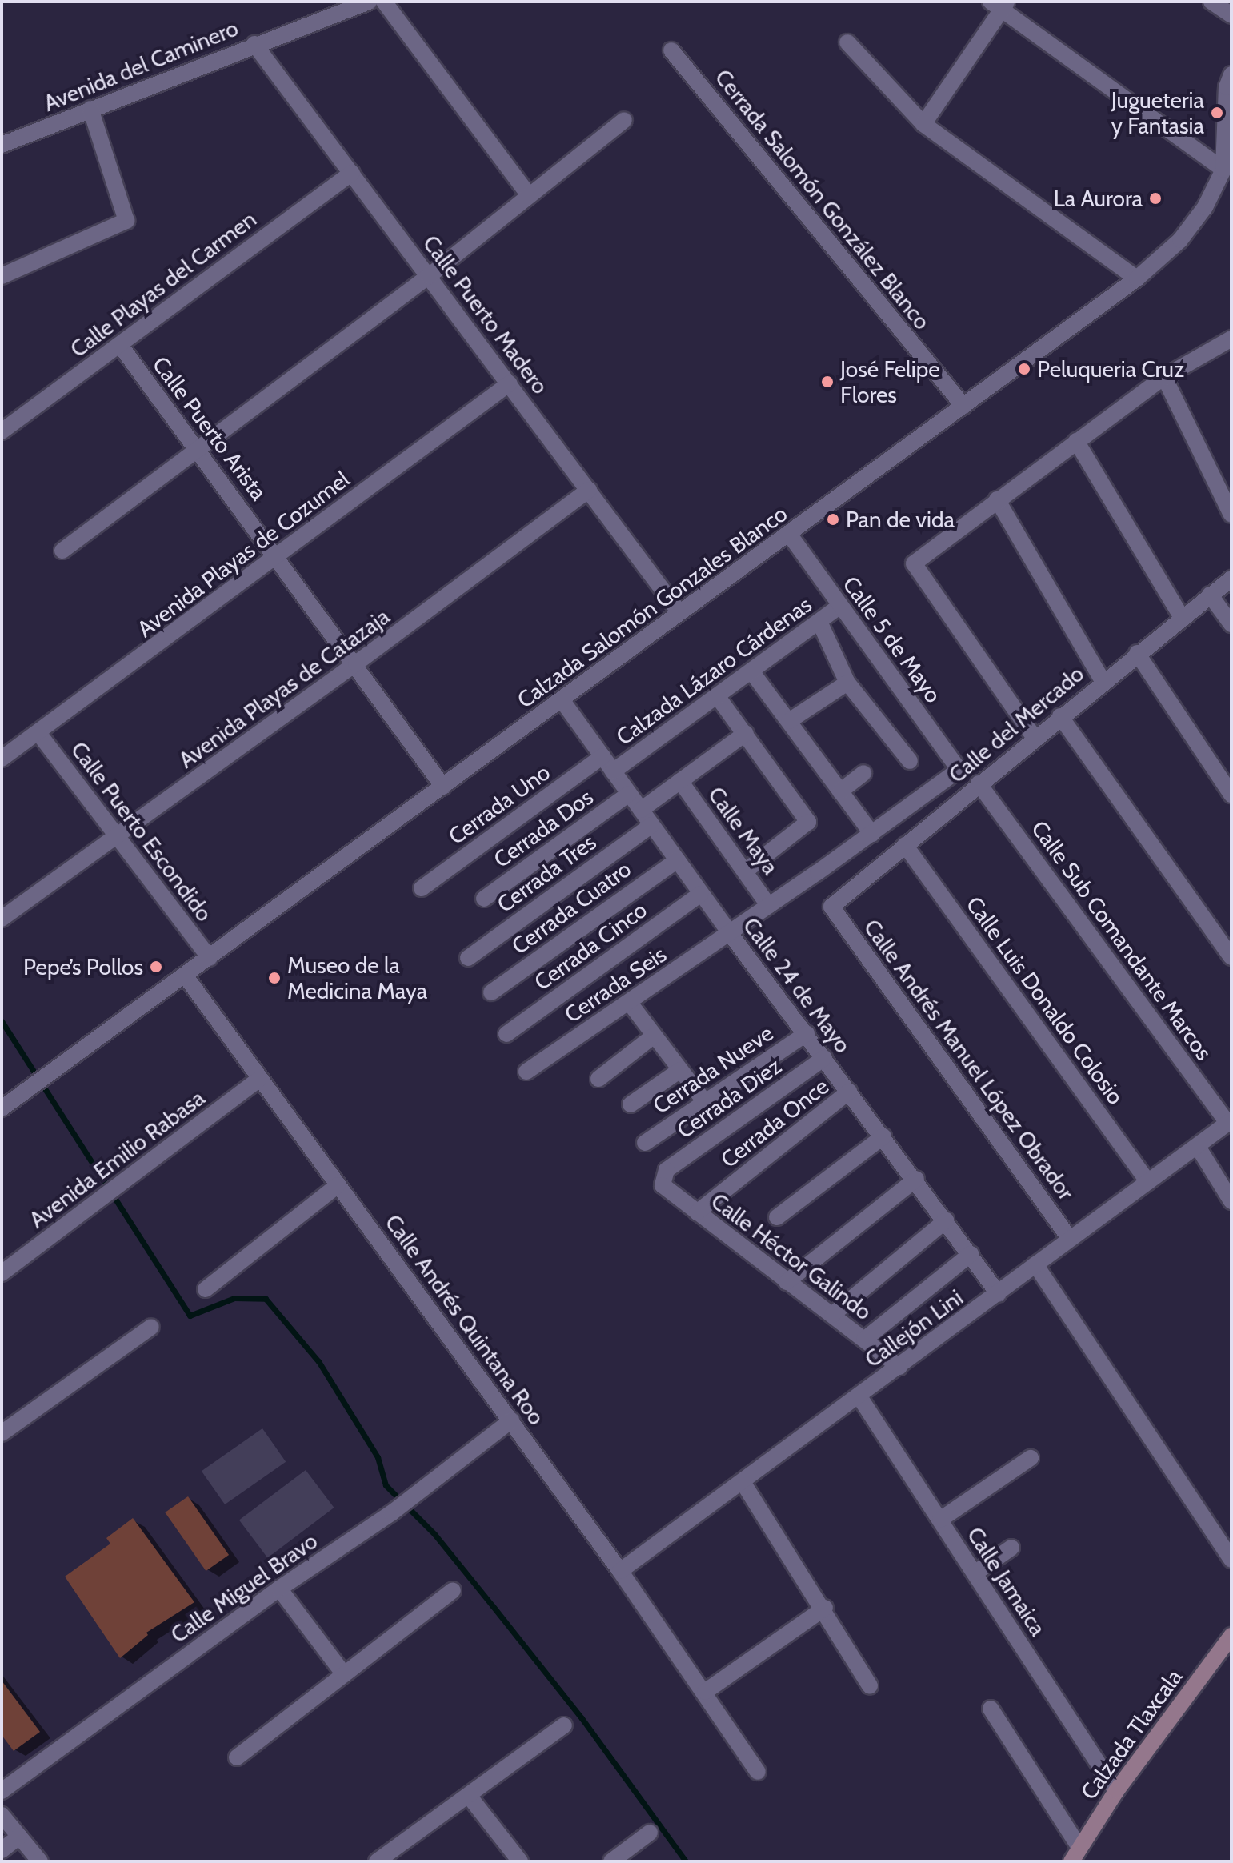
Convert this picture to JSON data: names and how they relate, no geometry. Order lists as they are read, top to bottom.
{
  "streets": {
    "main road": ["Calzada Tlaxcala"],
    "street": [
      "Avenida del Caminero",
      "Cerrada Salomón González Blanco",
      "Calle Playas del Carmen",
      "Calle Puerto Madero",
      "Calle Puerto Arista",
      "Avenida Playas de Cozumel",
      "Calzada Salomón Gonzales Blanco",
      "Calle 5 de Mayo",
      "Calzada Lázaro Cárdenas",
      "Avenida Playas de Catazaja",
      "Calle del Mercado",
      "Cerrada Uno",
      "Cerrada Dos",
      "Calle Maya",
      "Calle Puerto Escondido",
      "Cerrada Tres",
      "Cerrada Cuatro",
      "Calle Sub Comandante Marcos",
      "Cerrada Cinco",
      "Cerrada Seis",
      "Calle 24 de Mayo",
      "Calle Luis Donaldo Colosio",
      "Calle Andrés Manuel López Obrador",
      "Cerrada Nueve",
      "Cerrada Diez",
      "Cerrada Once",
      "Avenida Emilio Rabasa",
      "Calle Héctor Galindo",
      "Calle Andrés Quintana Roo",
      "Callejón Lini",
      "Calle Jamaica",
      "Calle Miguel Bravo"
    ]
  },
  "crossings": [
    ["Avenida del Caminero", "Calle Puerto Madero"],
    ["Cerrada Salomón González Blanco", "Calzada Salomón Gonzales Blanco"],
    ["Calle Playas del Carmen", "Calle Puerto Madero"],
    ["Calle Playas del Carmen", "Calle Puerto Arista"],
    ["Calle Puerto Madero", "Avenida Playas de Cozumel"],
    ["Calle Puerto Madero", "Calzada Salomón Gonzales Blanco"],
    ["Calle Puerto Madero", "Avenida Playas de Catazaja"],
    ["Calle Puerto Arista", "Avenida Playas de Cozumel"],
    ["Calle Puerto Arista", "Calzada Salomón Gonzales Blanco"],
    ["Calle Puerto Arista", "Avenida Playas de Catazaja"],
    ["Avenida Playas de Cozumel", "Calle Puerto Escondido"],
    ["Calzada Salomón Gonzales Blanco", "Calle 5 de Mayo"],
    ["Calzada Salomón Gonzales Blanco", "Calle Puerto Escondido"],
    ["Calzada Salomón Gonzales Blanco", "Calle 24 de Mayo"],
    ["Calzada Salomón Gonzales Blanco", "Calle Andrés Quintana Roo"],
    ["Calle 5 de Mayo", "Calzada Lázaro Cárdenas"],
    ["Calle 5 de Mayo", "Calle del Mercado"],
    ["Calzada Lázaro Cárdenas", "Calle 24 de Mayo"],
    ["Avenida Playas de Catazaja", "Calle Puerto Escondido"],
    ["Calle del Mercado", "Calle Maya"],
    ["Calle del Mercado", "Calle Sub Comandante Marcos"],
    ["Calle del Mercado", "Cerrada Seis"],
    ["Calle del Mercado", "Calle 24 de Mayo"],
    ["Calle del Mercado", "Calle Luis Donaldo Colosio"],
    ["Calle del Mercado", "Calle Andrés Manuel López Obrador"],
    ["Cerrada Uno", "Calle 24 de Mayo"],
    ["Cerrada Dos", "Calle 24 de Mayo"],
    ["Cerrada Tres", "Calle 24 de Mayo"],
    ["Cerrada Cuatro", "Calle 24 de Mayo"],
    ["Calle Sub Comandante Marcos", "Callejón Lini"],
    ["Cerrada Cinco", "Calle 24 de Mayo"],
    ["Cerrada Seis", "Calle 24 de Mayo"],
    ["Calle 24 de Mayo", "Cerrada Nueve"],
    ["Calle 24 de Mayo", "Cerrada Diez"],
    ["Calle 24 de Mayo", "Cerrada Once"],
    ["Calle 24 de Mayo", "Callejón Lini"],
    ["Calle Luis Donaldo Colosio", "Callejón Lini"],
    ["Calle Andrés Manuel López Obrador", "Callejón Lini"],
    ["Cerrada Diez", "Calle Héctor Galindo"],
    ["Cerrada Once", "Calle Héctor Galindo"],
    ["Avenida Emilio Rabasa", "Calle Andrés Quintana Roo"],
    ["Calle Héctor Galindo", "Callejón Lini"],
    ["Calle Andrés Quintana Roo", "Callejón Lini"],
    ["Calle Andrés Quintana Roo", "Calle Miguel Bravo"],
    ["Callejón Lini", "Calle Jamaica"],
    ["Calle Jamaica", "Calzada Tlaxcala"]
  ],
  "places": [
    "Jugueteria y Fantasia",
    "La Aurora",
    "Peluqueria Cruz",
    "José Felipe Flores",
    "Pan de vida",
    "Pepe’s Pollos",
    "Museo de la Medicina Maya"
  ]
}
